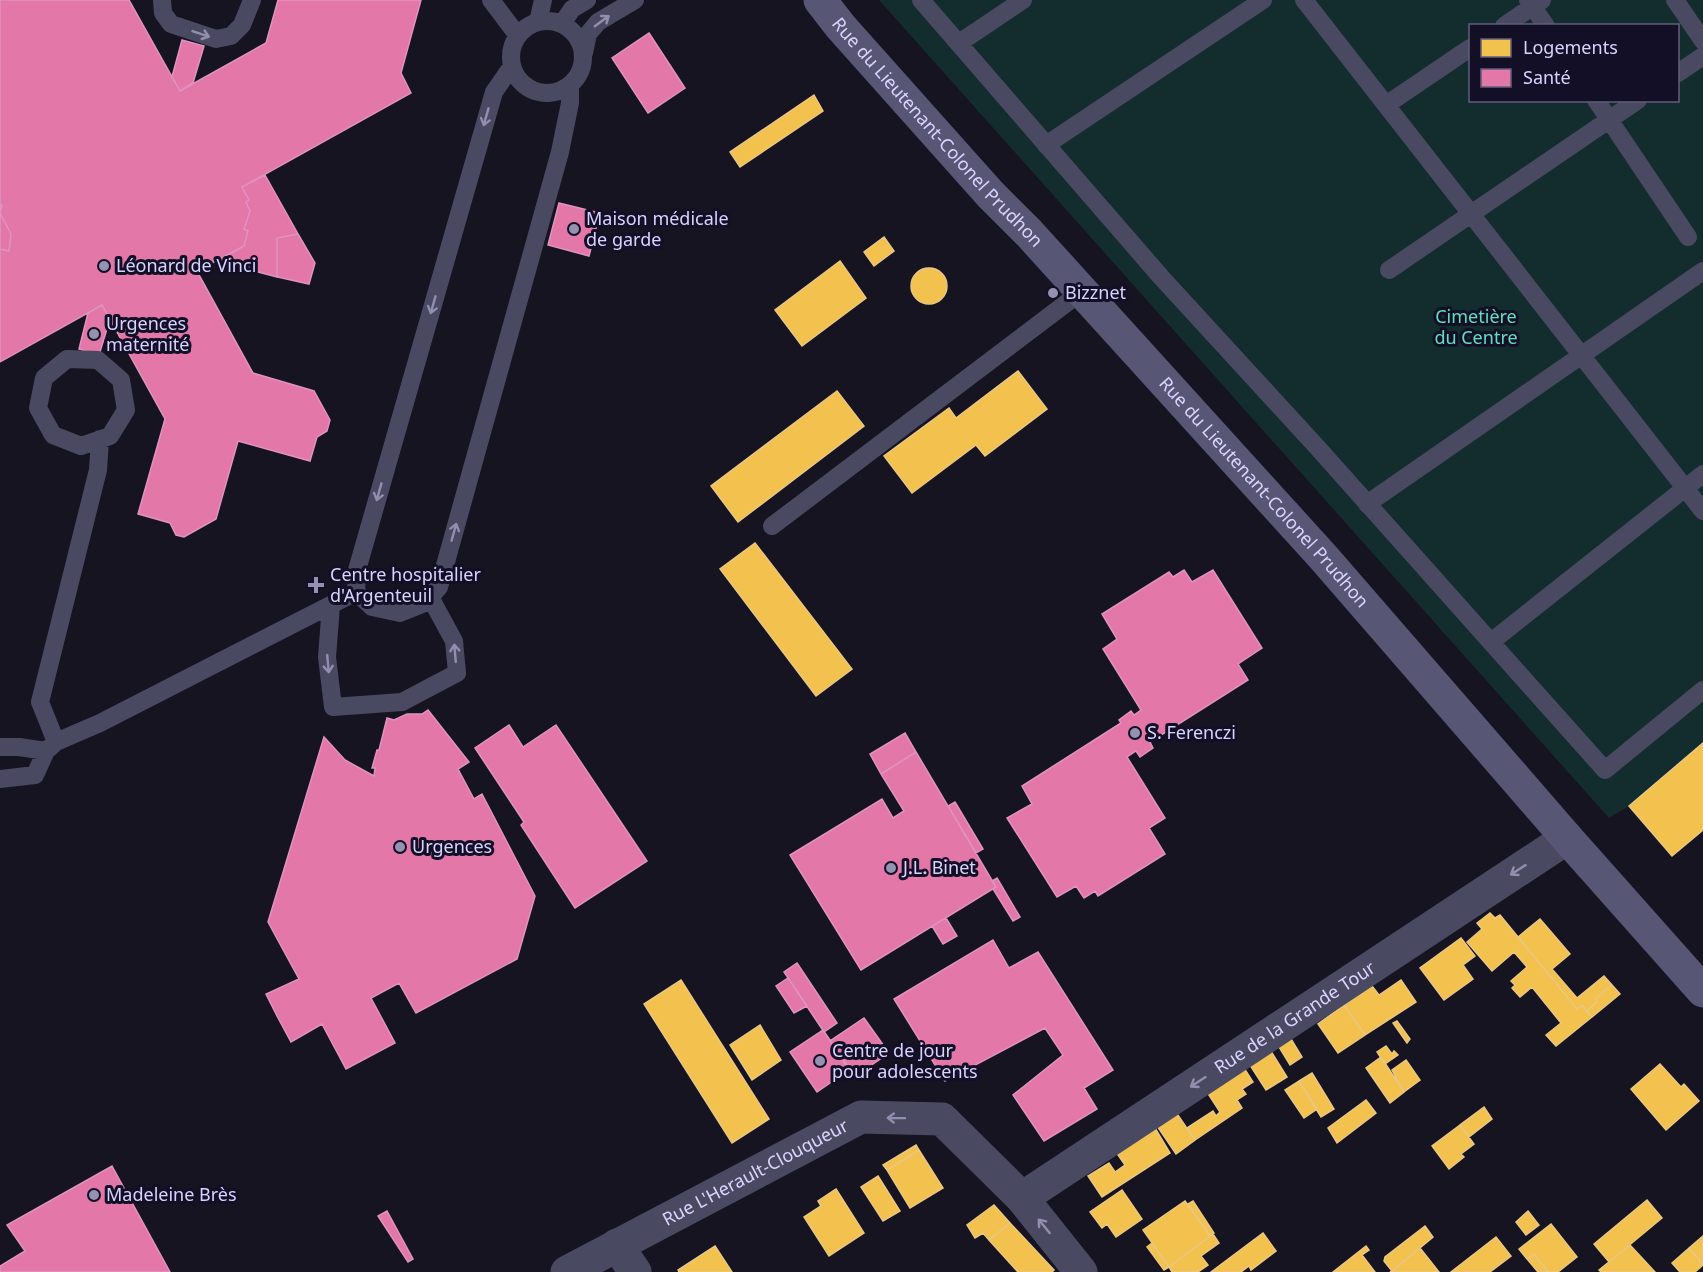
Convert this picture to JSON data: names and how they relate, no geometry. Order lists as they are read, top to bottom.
{
  "streets": {
    "main road": ["Rue du Lieutenant-Colonel Prudhon"],
    "street": ["Rue de la Grande Tour", "Rue L'Herault-Clouqueur"]
  },
  "crossings": [
    ["Rue du Lieutenant-Colonel Prudhon", "Rue de la Grande Tour"],
    ["Rue de la Grande Tour", "Rue L'Herault-Clouqueur"]
  ],
  "one_way": ["Rue de la Grande Tour", "Rue L'Herault-Clouqueur"],
  "parks": ["Cimetière du Centre"],
  "places": {
    "other": [
      "Maison médicale de garde",
      "Léonard de Vinci",
      "Bizznet",
      "Urgences maternité",
      "S. Ferenczi",
      "Urgences",
      "J.L. Binet",
      "Centre de jour pour adolescents",
      "Madeleine Brès"
    ],
    "health": ["Centre hospitalier d'Argenteuil"]
  },
  "legend": ["Logements", "Santé"]
}
